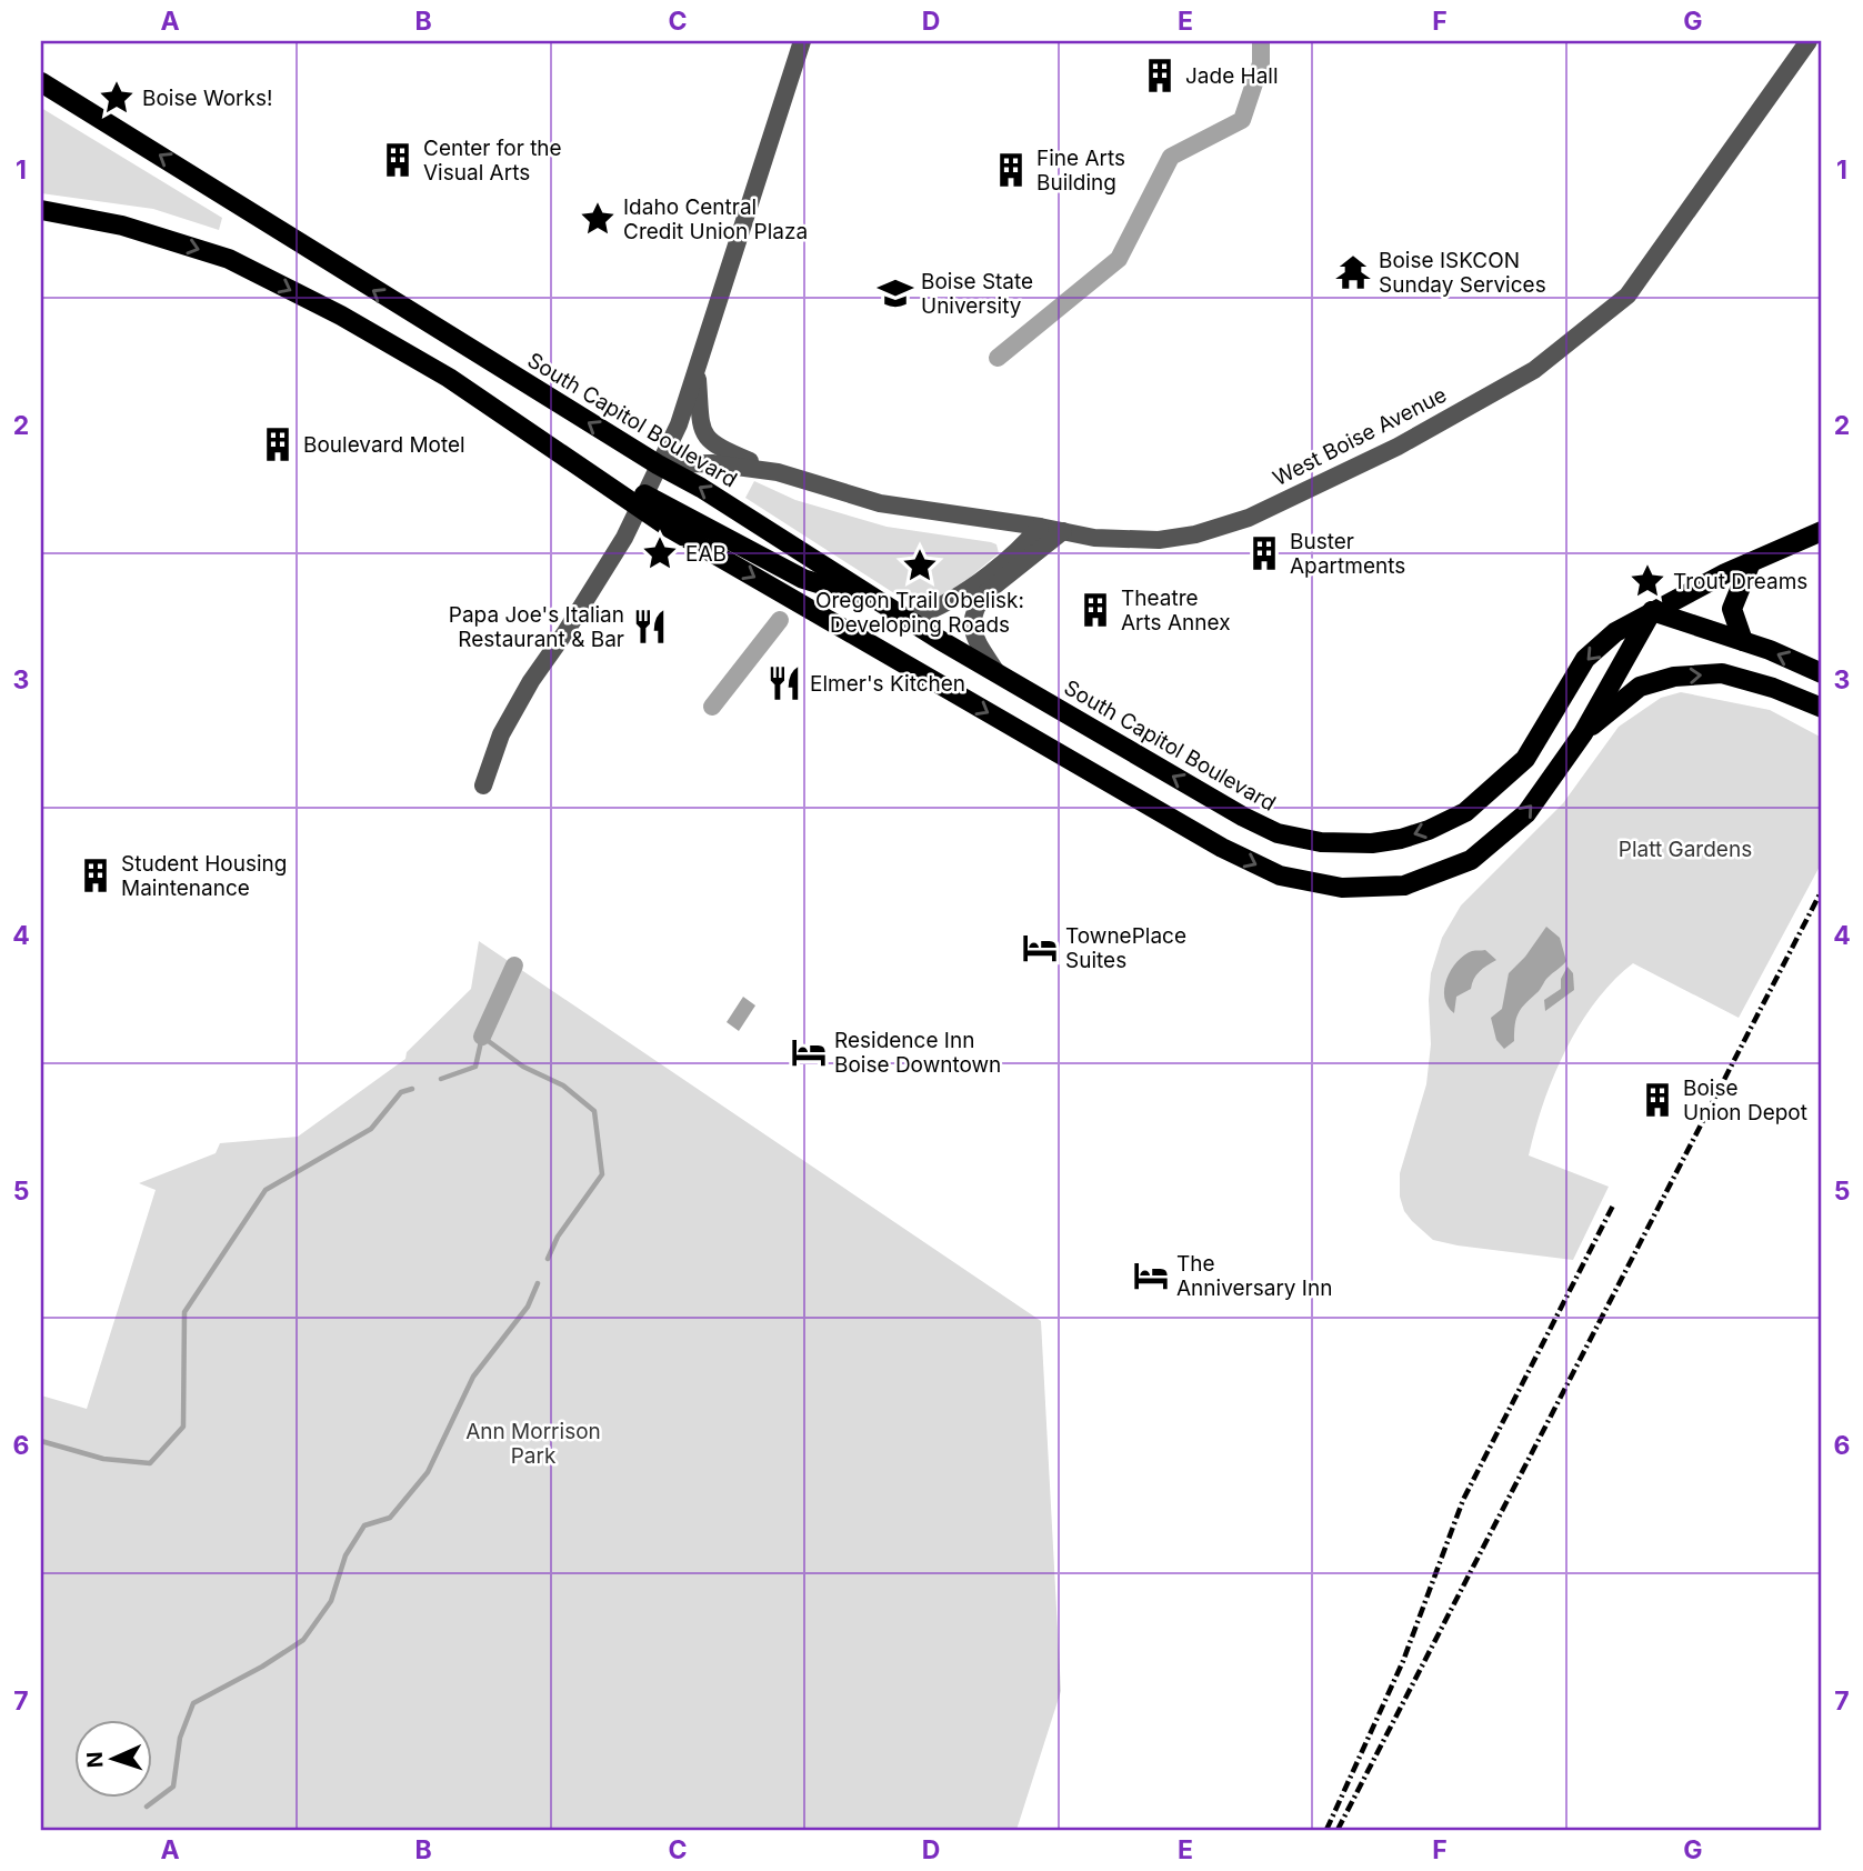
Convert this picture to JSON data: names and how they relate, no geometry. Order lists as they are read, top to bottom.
{
  "streets": {
    "main road": ["South Capitol Boulevard"],
    "street": ["West Boise Avenue"]
  },
  "crossings": [
    ["South Capitol Boulevard", "West Boise Avenue"]
  ],
  "parks": ["Platt Gardens", "Ann Morrison Park"],
  "places": {
    "building": [
      "Jade Hall",
      "Center for the Visual Arts",
      "Fine Arts Building",
      "Boulevard Motel",
      "Buster Apartments",
      "Theatre Arts Annex",
      "Student Housing Maintenance",
      "Boise Union Depot"
    ],
    "place": [
      "Boise Works!",
      "Idaho Central Credit Union Plaza",
      "EAB",
      "Oregon Trail Obelisk: Developing Roads",
      "Trout Dreams"
    ],
    "temple": ["Boise ISKCON Sunday Services"],
    "school or university": ["Boise State University"],
    "restaurant": ["Papa Joe's Italian Restaurant & Bar", "Elmer's Kitchen"],
    "hotel": ["TownePlace Suites", "Residence Inn Boise Downtown", "The Anniversary Inn"]
  },
  "north": "left",
  "grid": {
    "columns": [
      "A",
      "B",
      "C",
      "D",
      "E",
      "F",
      "G"
    ],
    "rows": [
      "1",
      "2",
      "3",
      "4",
      "5",
      "6",
      "7"
    ]
  }
}
